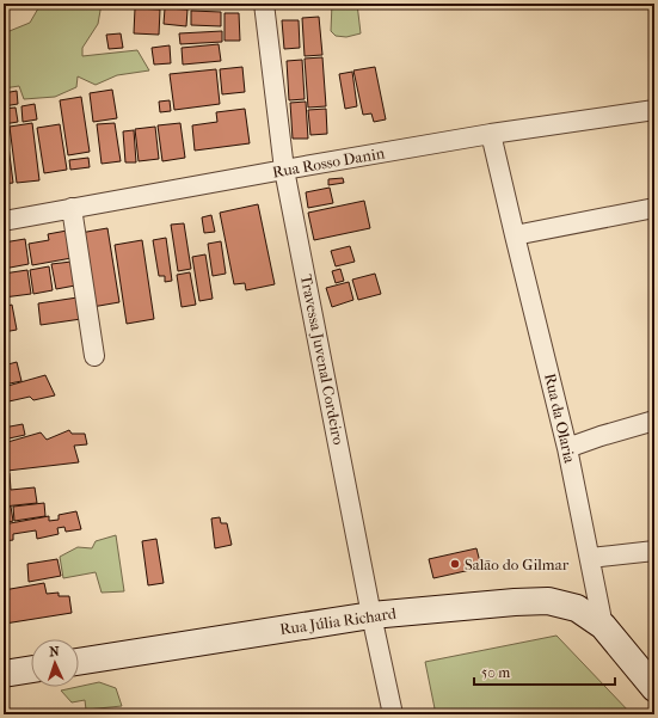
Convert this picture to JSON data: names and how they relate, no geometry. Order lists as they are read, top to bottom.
{
  "streets": {
    "street": [
      "Rua Rosso Danin",
      "Travessa Juvenal Cordeiro",
      "Rua da Olaria",
      "Rua Júlia Richard"
    ]
  },
  "crossings": [
    ["Rua Rosso Danin", "Travessa Juvenal Cordeiro"],
    ["Rua Rosso Danin", "Rua da Olaria"],
    ["Travessa Juvenal Cordeiro", "Rua Júlia Richard"],
    ["Rua da Olaria", "Rua Júlia Richard"]
  ],
  "places": ["Salão do Gilmar"],
  "scale_bar": "50 m",
  "north": "top"
}
